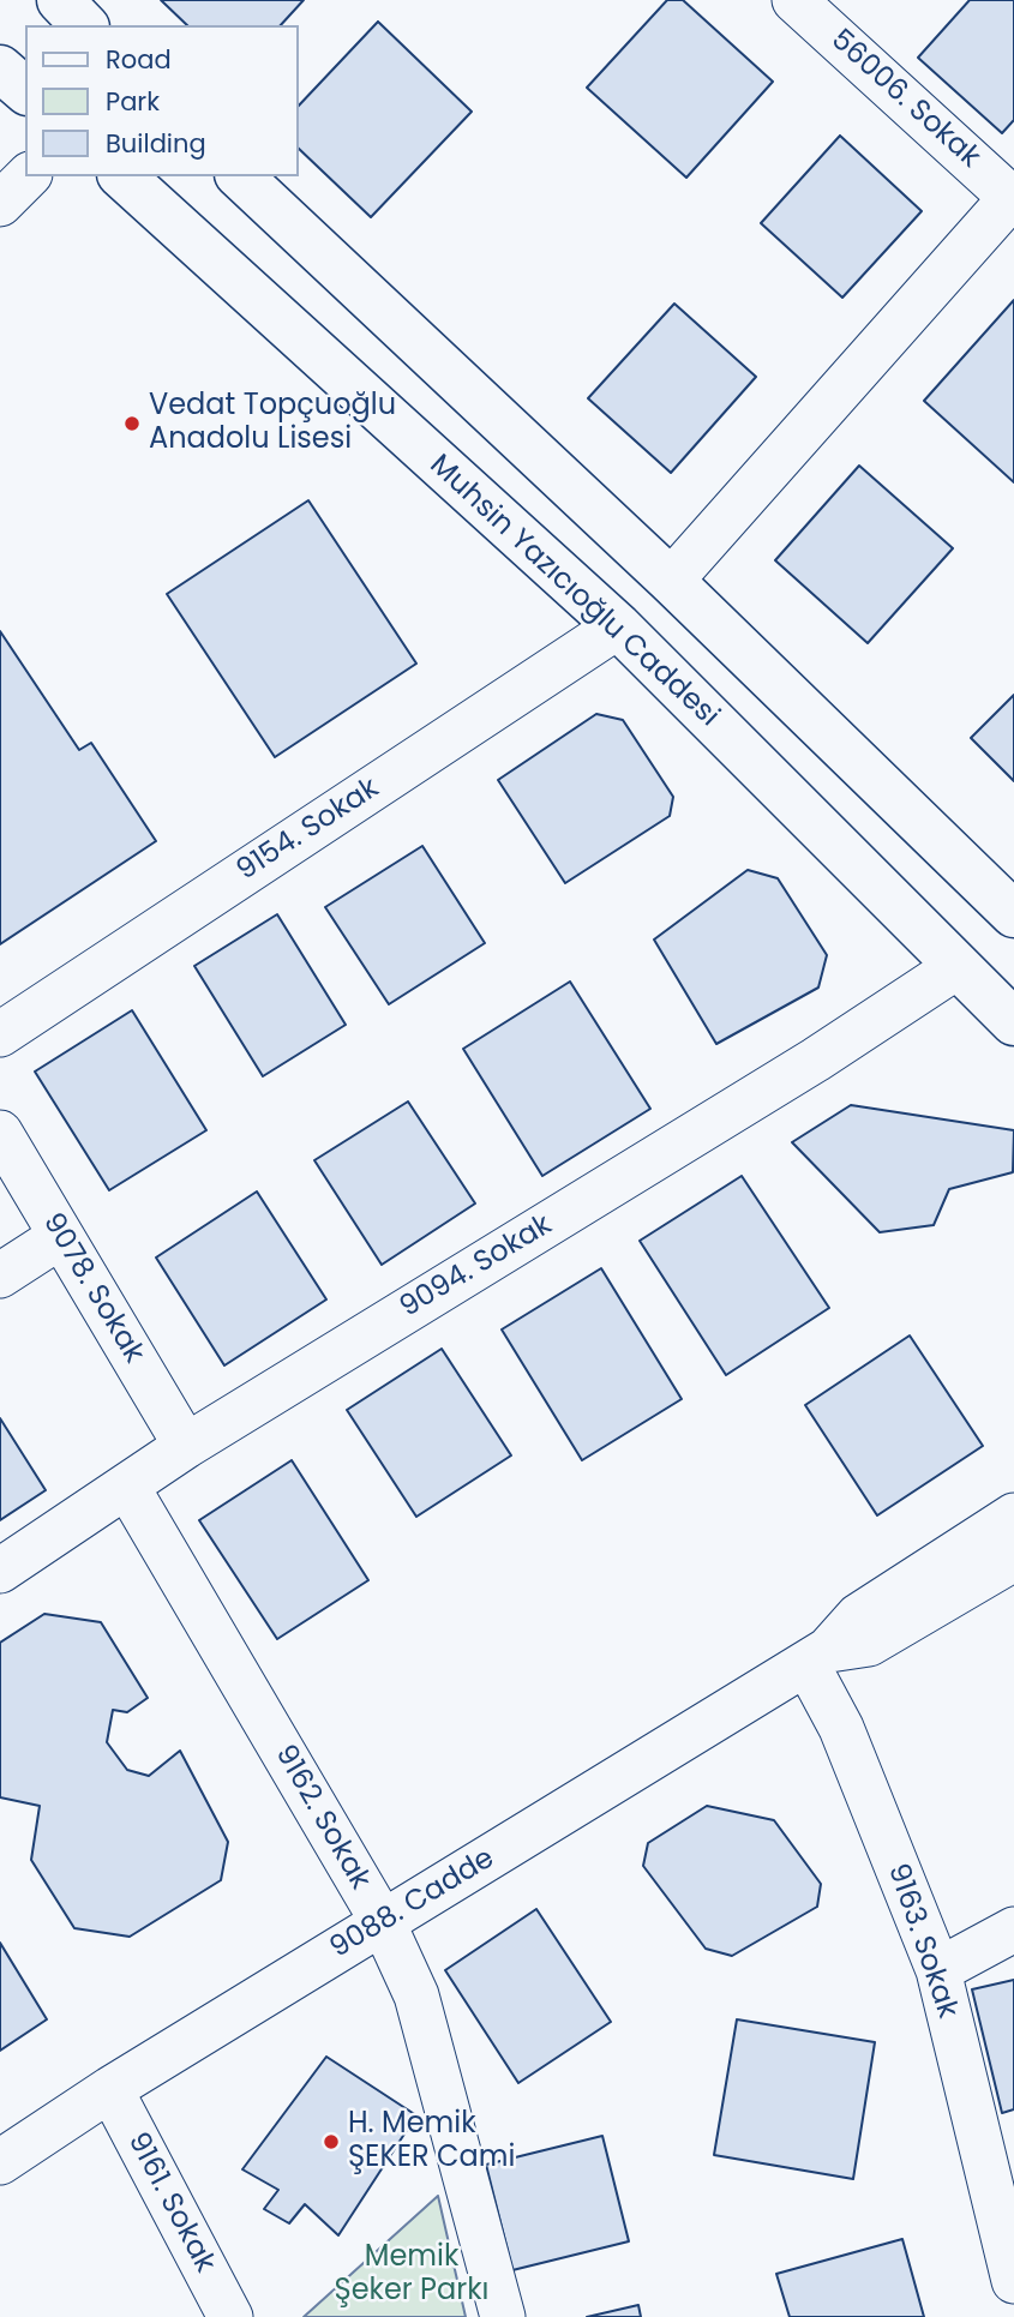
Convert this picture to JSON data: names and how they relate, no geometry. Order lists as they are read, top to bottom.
{
  "streets": {
    "main road": ["Muhsin Yazıcıoğlu Caddesi"],
    "street": [
      "56006. Sokak",
      "9154. Sokak",
      "9094. Sokak",
      "9078. Sokak",
      "9162. Sokak",
      "9088. Cadde",
      "9163. Sokak",
      "9161. Sokak"
    ]
  },
  "crossings": [
    ["Muhsin Yazıcıoğlu Caddesi", "9154. Sokak"],
    ["Muhsin Yazıcıoğlu Caddesi", "9094. Sokak"],
    ["9094. Sokak", "9078. Sokak"],
    ["9094. Sokak", "9162. Sokak"],
    ["9162. Sokak", "9088. Cadde"],
    ["9088. Cadde", "9163. Sokak"],
    ["9088. Cadde", "9161. Sokak"]
  ],
  "parks": ["Memik Şeker Parkı"],
  "places": ["Vedat Topçuoğlu Anadolu Lisesi", "H. Memik ŞEKER Cami"],
  "legend": ["Road", "Park", "Building"]
}
